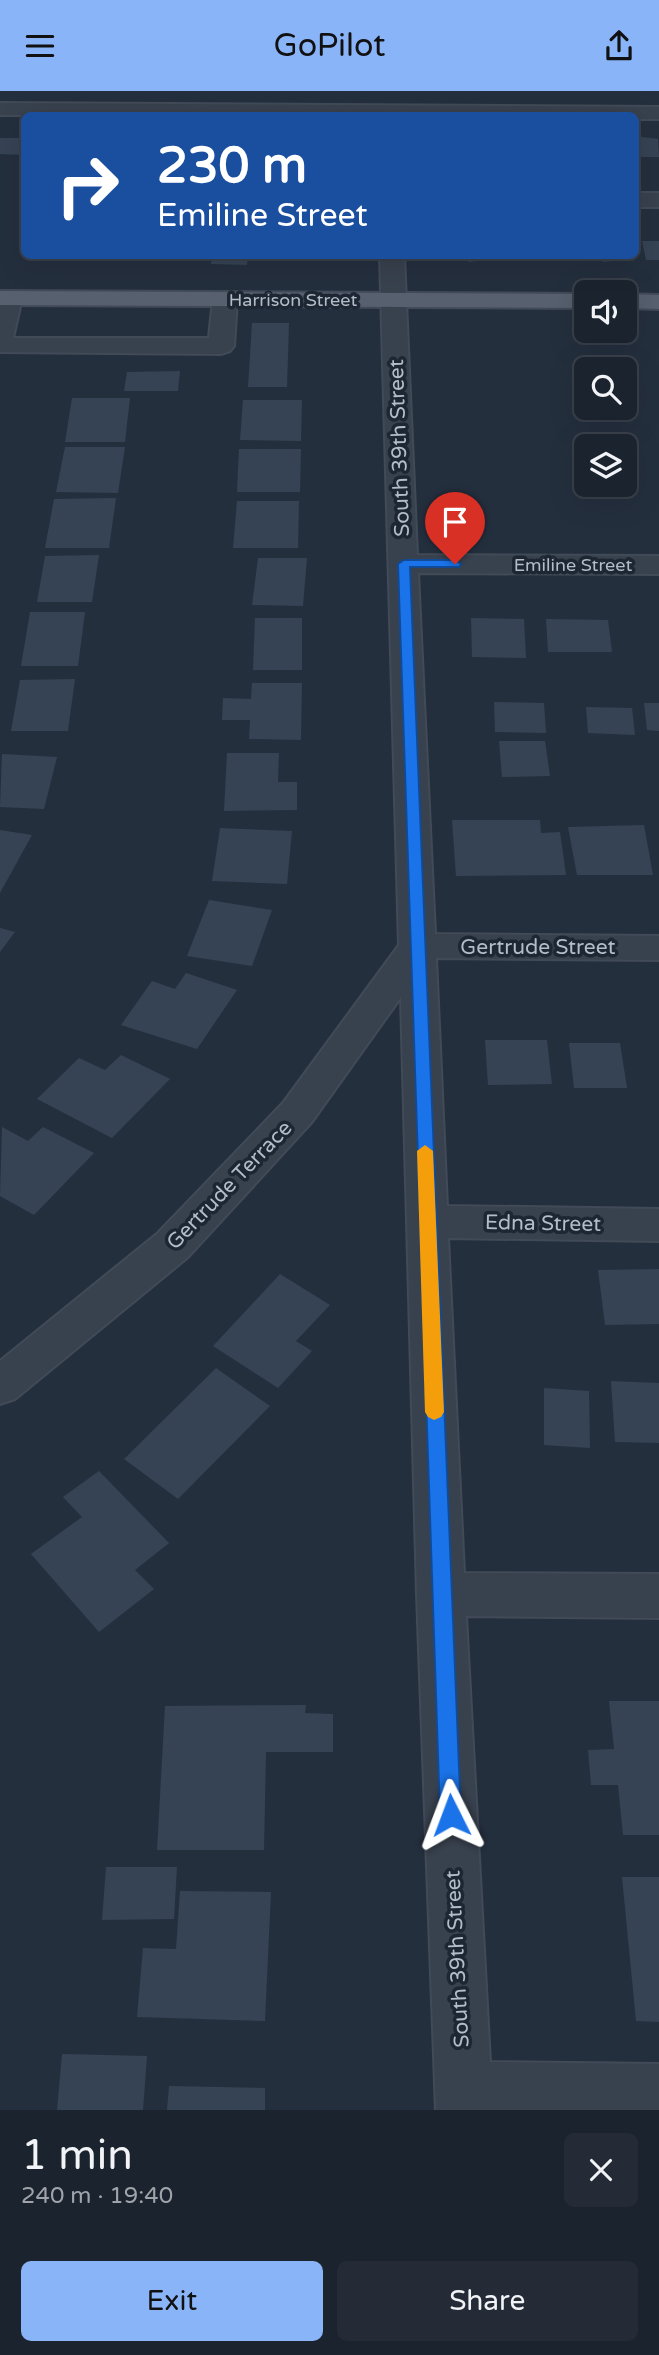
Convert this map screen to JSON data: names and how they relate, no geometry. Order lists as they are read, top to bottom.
{
  "streets": {
    "main road": ["Harrison Street"],
    "street": [
      "South 39th Street",
      "Emiline Street",
      "Gertrude Street",
      "Gertrude Terrace",
      "Edna Street"
    ]
  },
  "crossings": [
    ["Harrison Street", "South 39th Street"],
    ["South 39th Street", "Emiline Street"],
    ["South 39th Street", "Gertrude Street"],
    ["South 39th Street", "Gertrude Terrace"],
    ["South 39th Street", "Edna Street"],
    ["Gertrude Street", "Gertrude Terrace"]
  ],
  "page": {
    "header": "GoPilot",
    "turn": ["230 m", "Emiline Street"],
    "heading": ["1 min", "240 m · 19:40"],
    "buttons": ["Exit", "Share"]
  }
}
